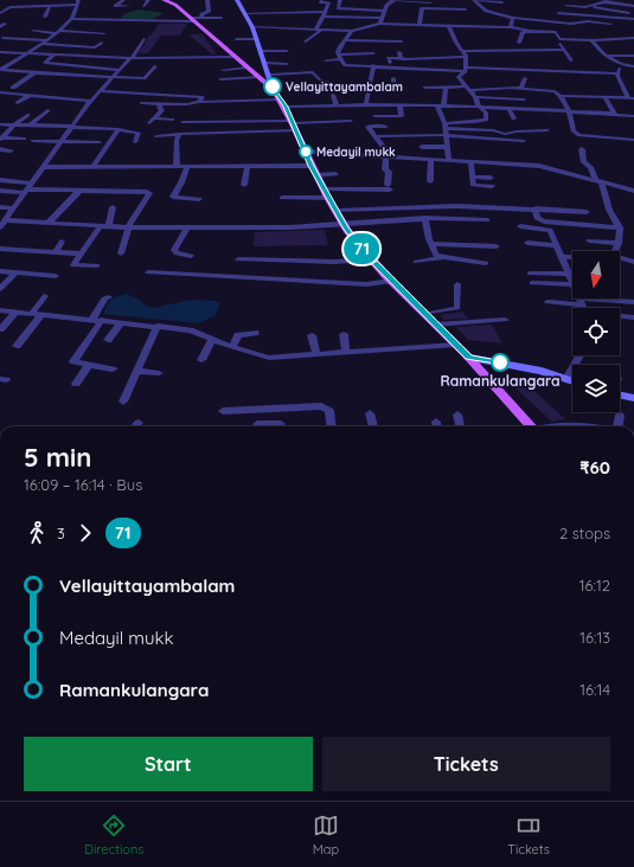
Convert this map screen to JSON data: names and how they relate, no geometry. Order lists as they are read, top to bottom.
{
  "places": ["Vellayittayambalam", "Medayil mukk", "Ramankulangara"],
  "lines": ["bus line 71"],
  "north": "bottom",
  "page": {
    "on_map": "71",
    "heading": ["5 min", "16:09 – 16:14 · Bus", "₹60"],
    "legs": ["3", "71", "2 stops"],
    "list": [
      {
        "name": "Vellayittayambalam",
        "value": "16:12"
      },
      {
        "name": "Medayil mukk",
        "value": "16:13"
      },
      {
        "name": "Ramankulangara",
        "value": "16:14"
      }
    ],
    "buttons": ["Start", "Tickets"],
    "tabs": ["Directions", "Map", "Tickets"]
  }
}
